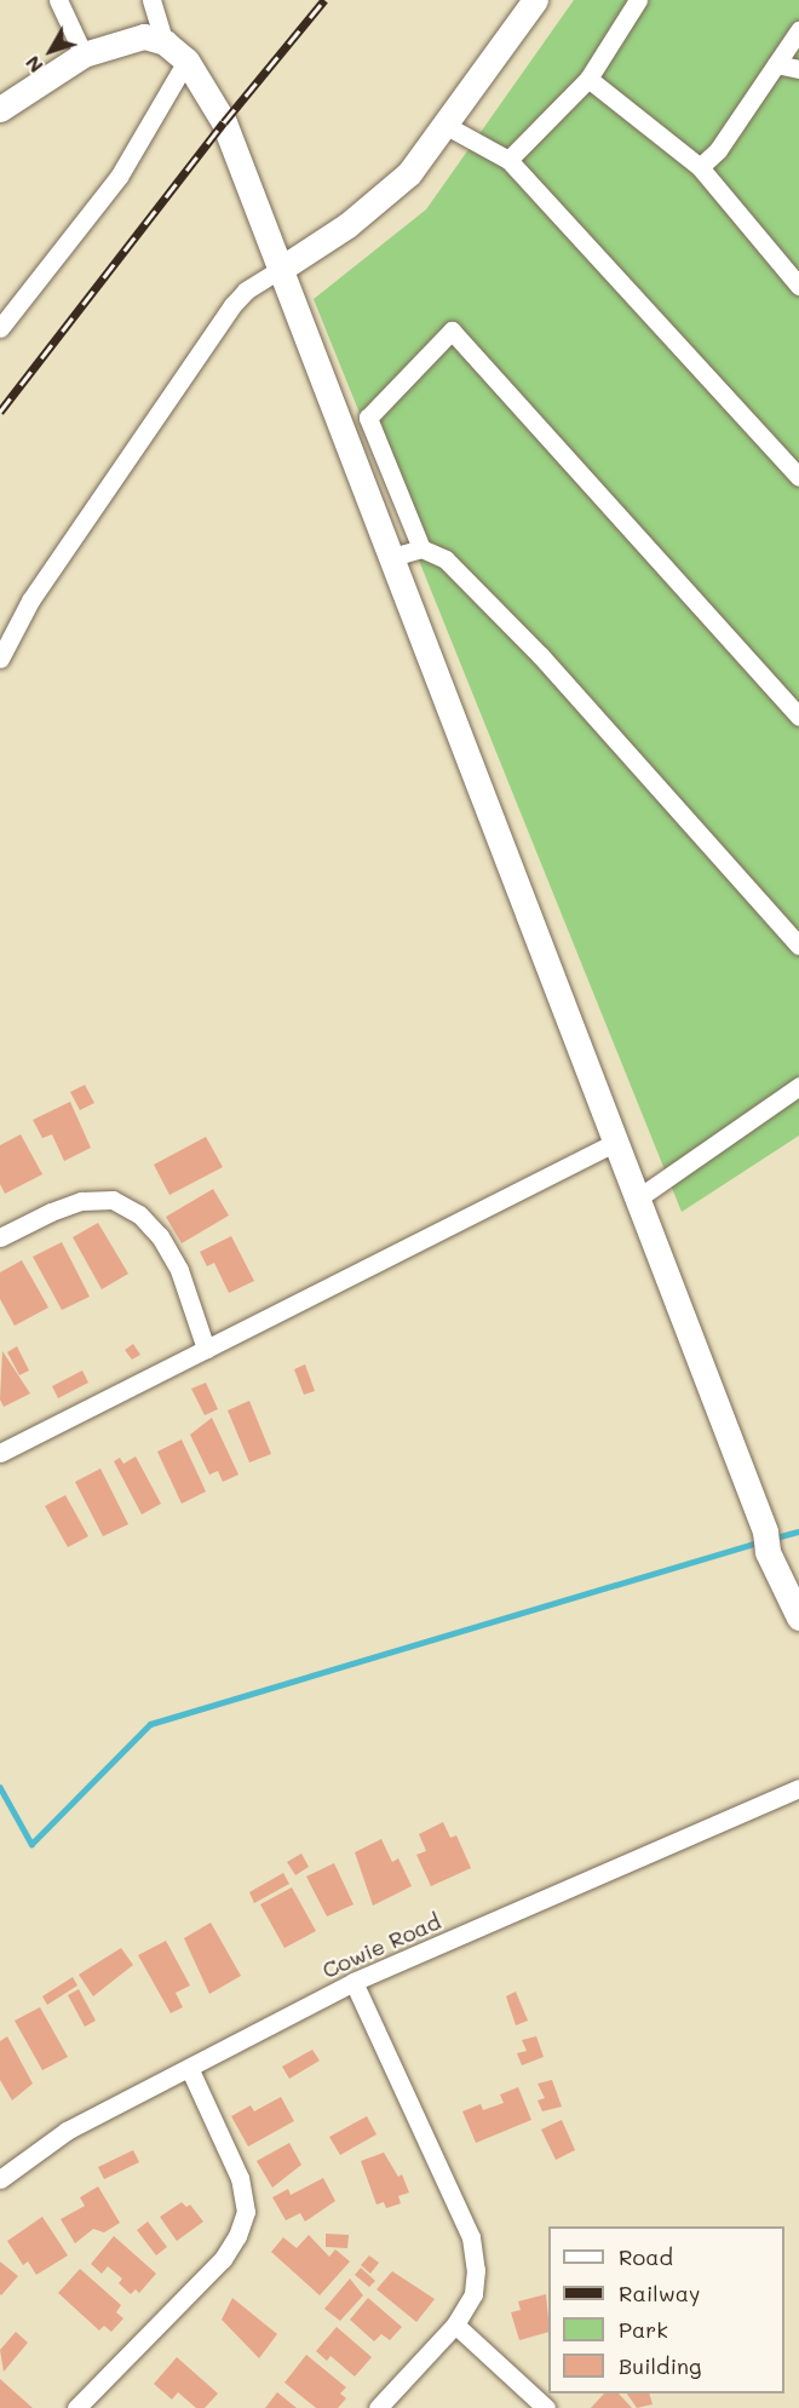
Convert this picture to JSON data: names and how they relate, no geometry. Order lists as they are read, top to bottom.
{
  "streets": {
    "street": ["Cowie Road"]
  },
  "legend": [
    "Road",
    "Railway",
    "Park",
    "Building"
  ],
  "north": "bottom left"
}
